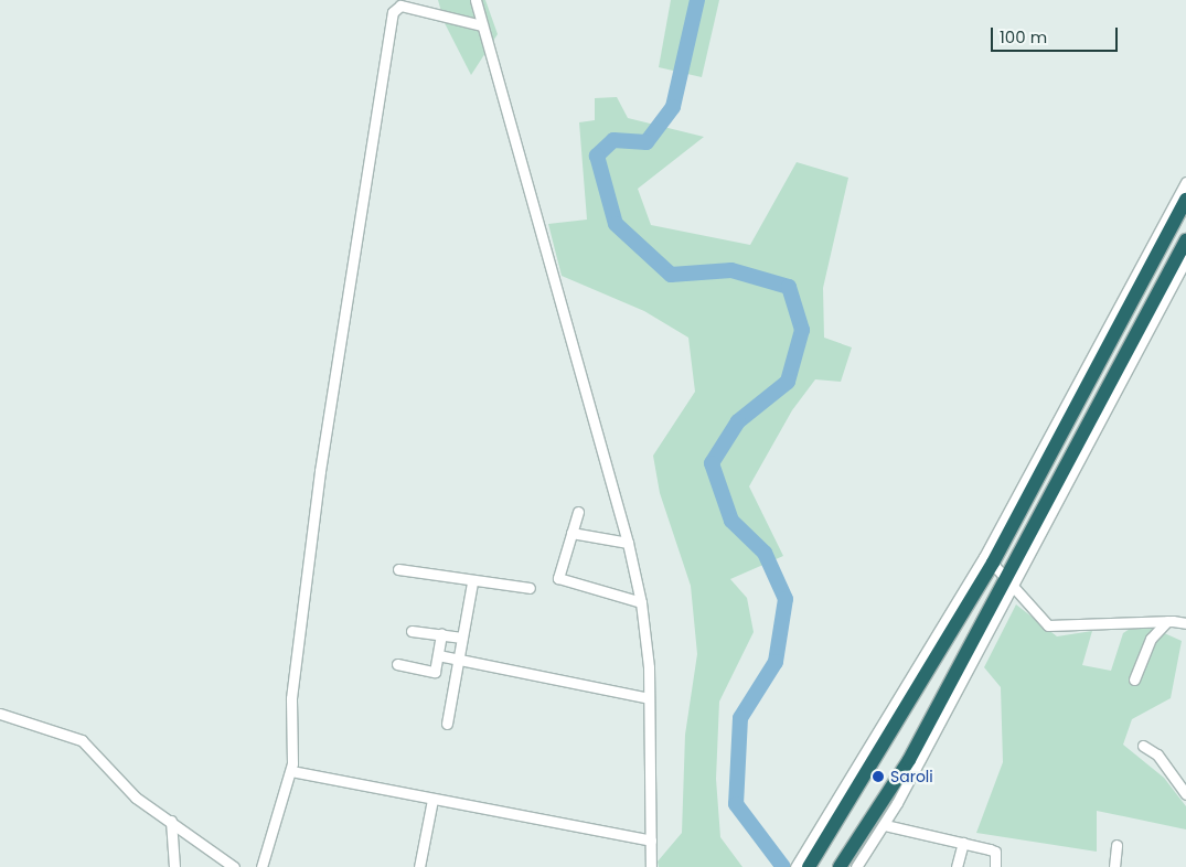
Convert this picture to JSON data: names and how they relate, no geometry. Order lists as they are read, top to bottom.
{
  "places": ["Saroli"],
  "scale_bar": "100 m"
}
